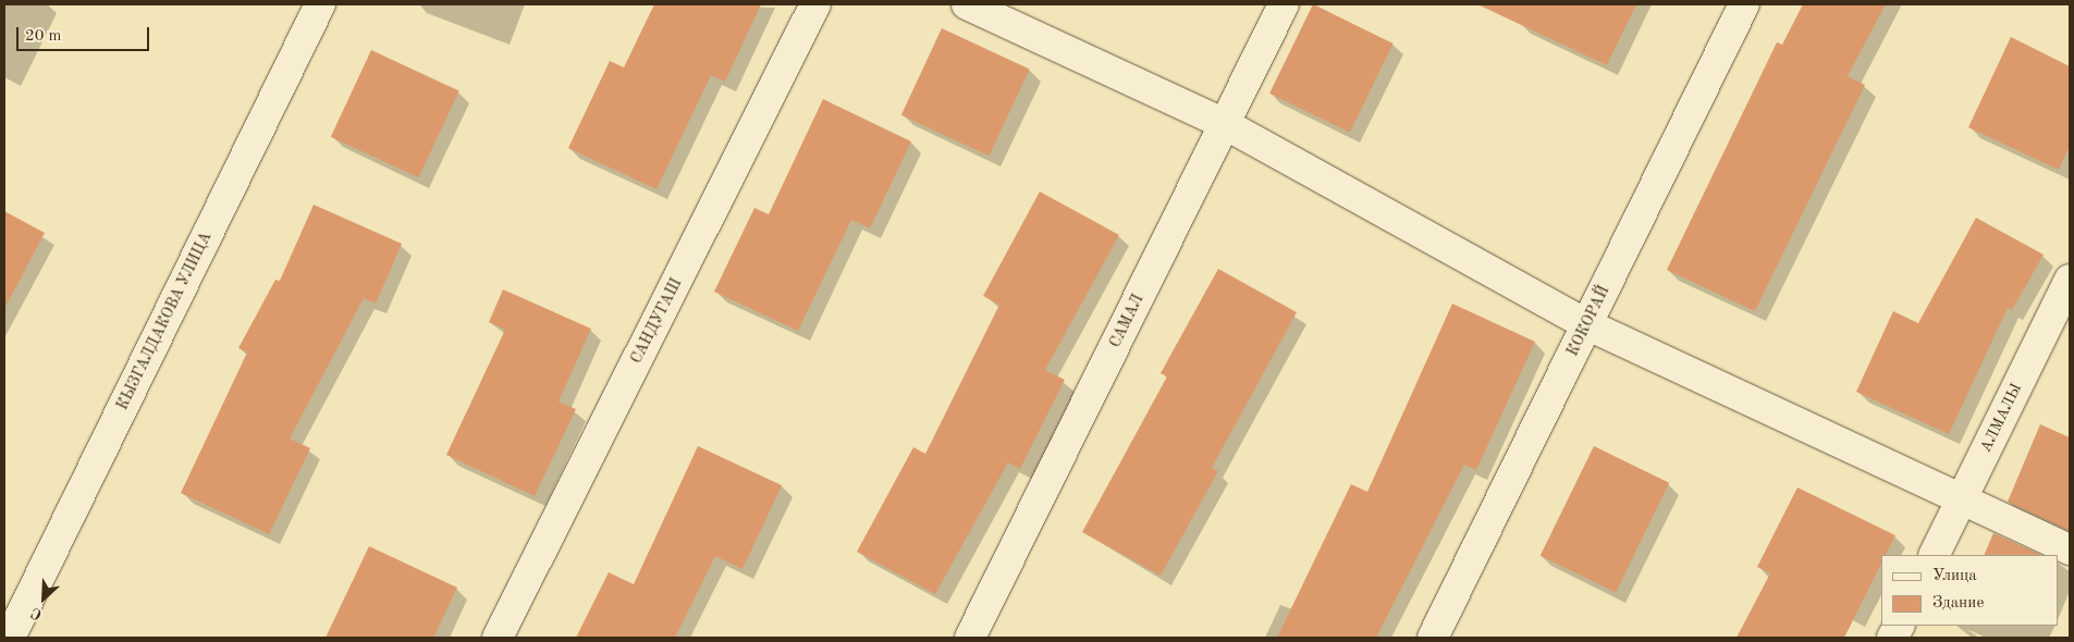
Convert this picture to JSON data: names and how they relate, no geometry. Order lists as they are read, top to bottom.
{
  "streets": {
    "street": [
      "КЫЗГАЛДАКОВА УЛИЦА",
      "САНДУГАШ",
      "САМАЛ",
      "КОКОРАЙ",
      "АЛМАЛЫ"
    ]
  },
  "legend": ["Улица", "Здание"],
  "scale_bar": "20 m",
  "north": "bottom left"
}
